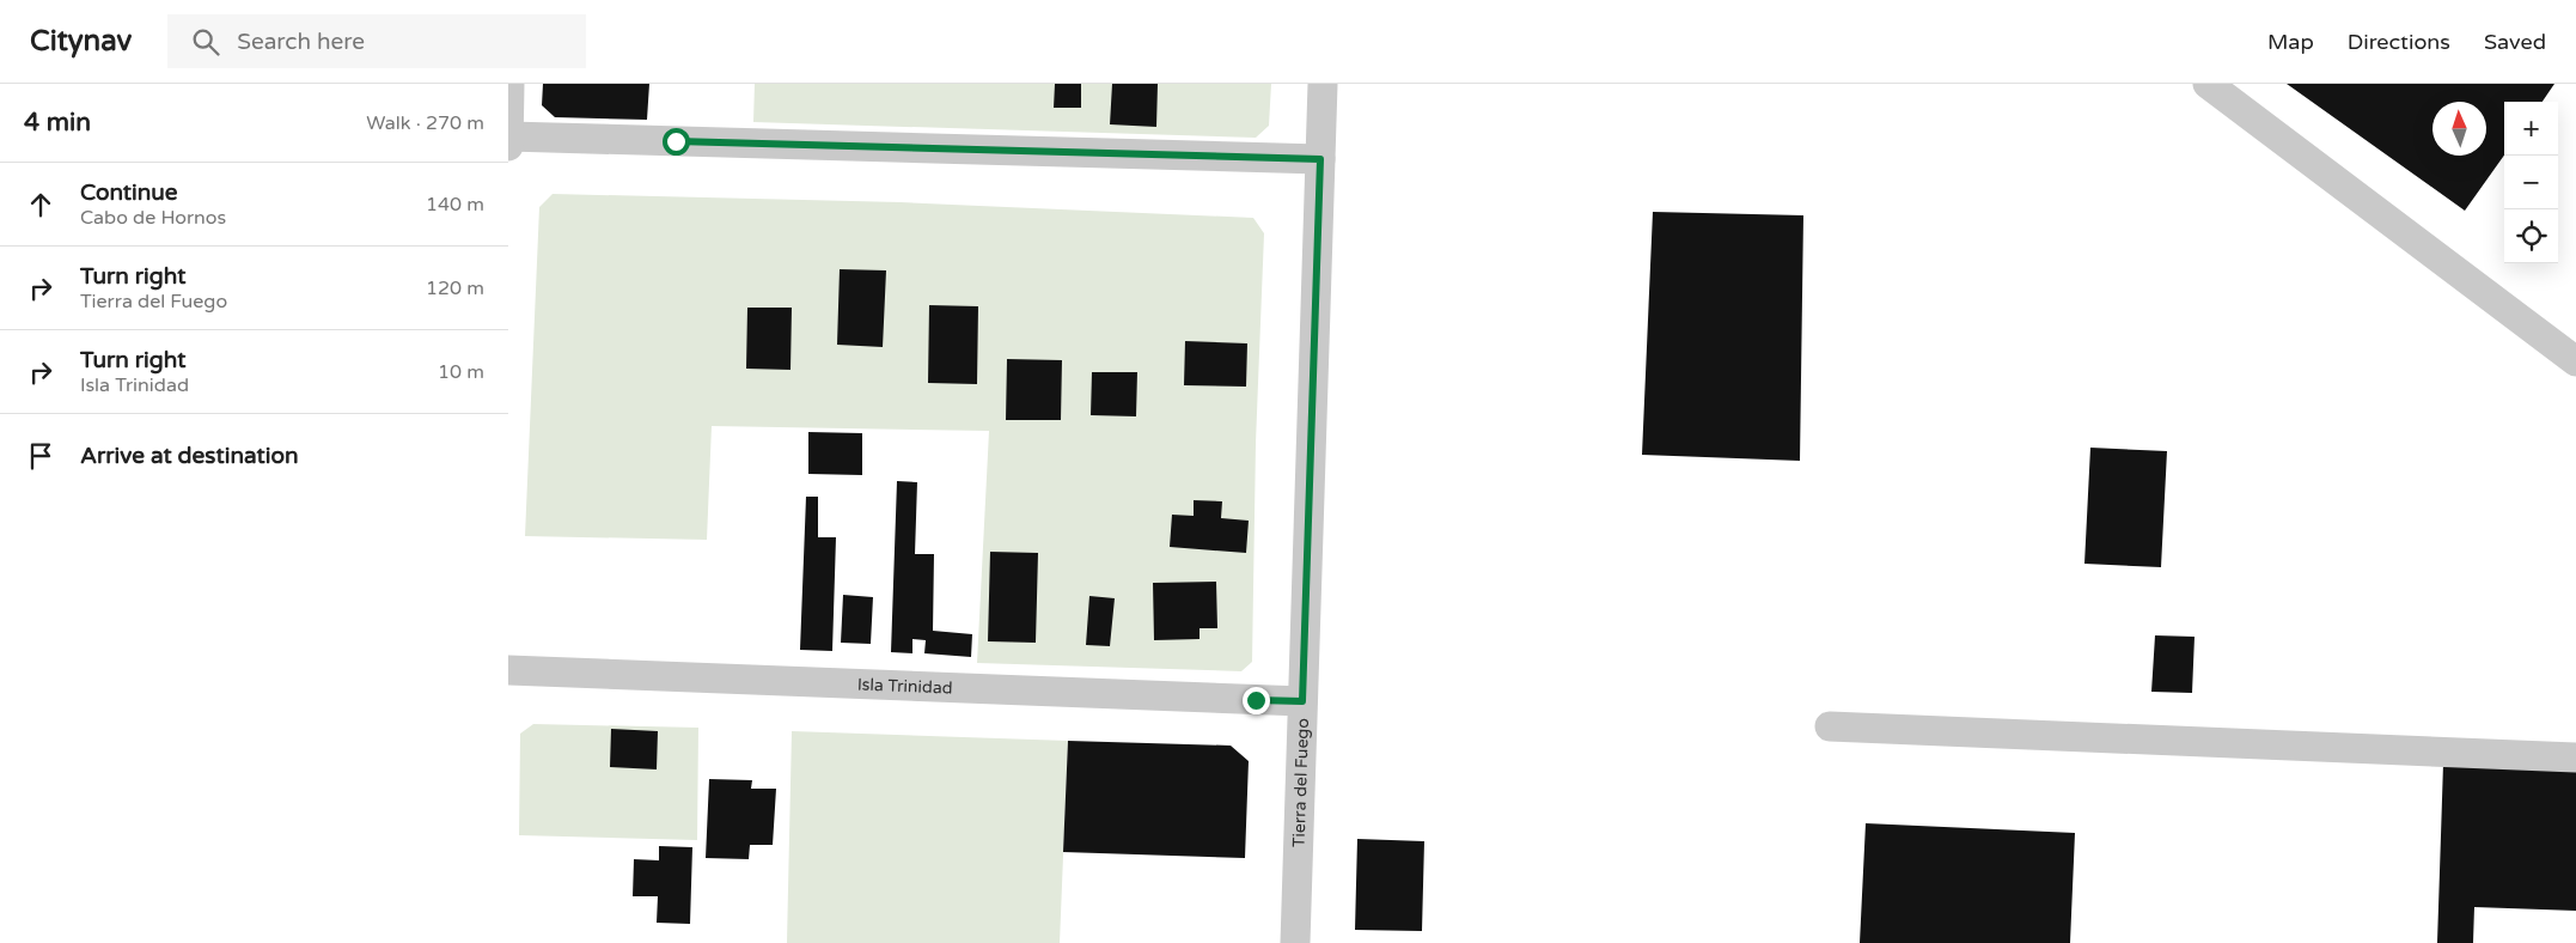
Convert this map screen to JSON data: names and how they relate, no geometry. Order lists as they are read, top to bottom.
{
  "streets": {
    "street": ["Isla Trinidad", "Tierra del Fuego"]
  },
  "crossings": [
    ["Isla Trinidad", "Tierra del Fuego"]
  ],
  "north": "top",
  "page": {
    "header": "Citynav",
    "search": "Search here",
    "nav": ["Map", "Directions", "Saved"],
    "heading": ["4 min", "Walk · 270 m"],
    "map_buttons": ["+", "−"],
    "list": [
      ["Continue", "Cabo de Hornos", "140 m"],
      ["Turn right", "Tierra del Fuego", "120 m"],
      ["Turn right", "Isla Trinidad", "10 m"],
      "Arrive at destination"
    ]
  }
}
